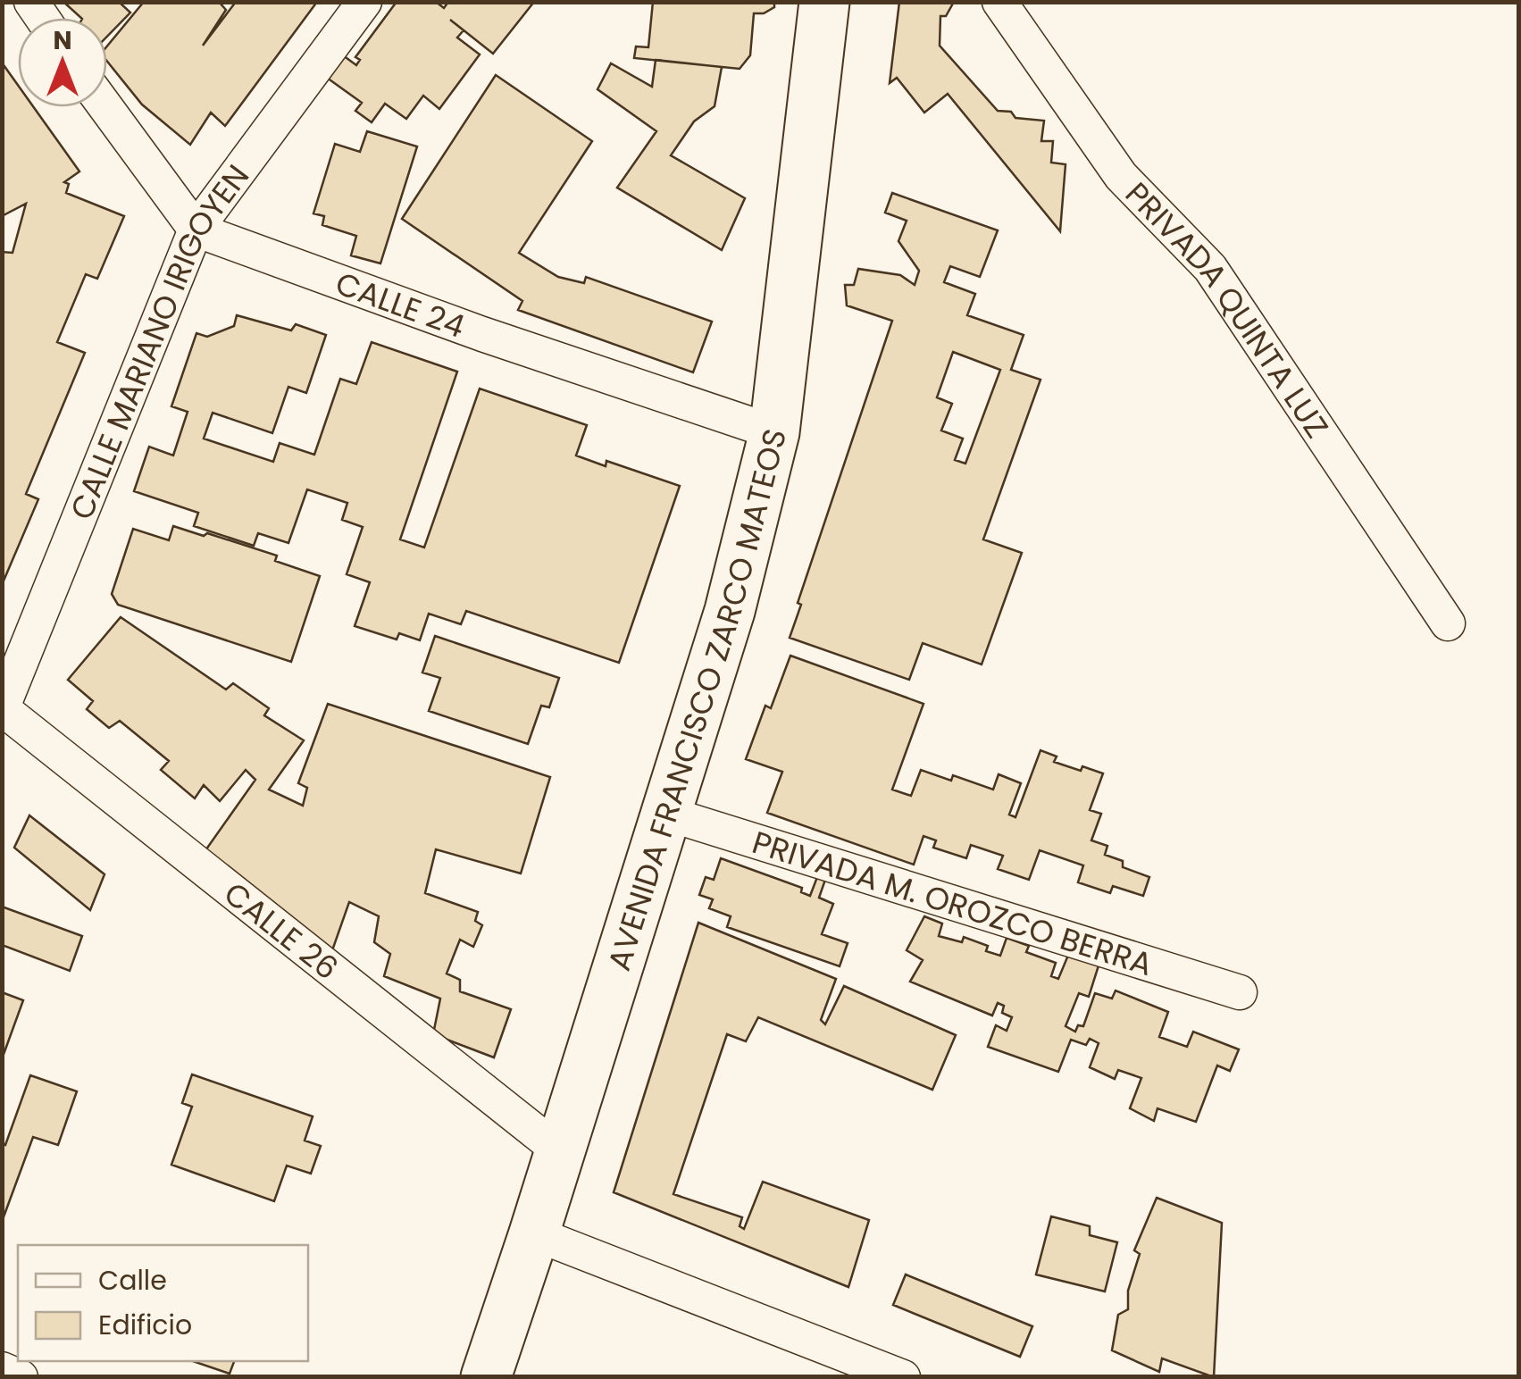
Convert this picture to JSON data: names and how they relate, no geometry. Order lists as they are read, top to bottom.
{
  "streets": {
    "main road": ["AVENIDA FRANCISCO ZARCO MATEOS"],
    "street": [
      "CALLE 24",
      "PRIVADA QUINTA LUZ",
      "CALLE MARIANO IRIGOYEN",
      "PRIVADA M. OROZCO BERRA",
      "CALLE 26"
    ]
  },
  "crossings": [
    ["CALLE 24", "CALLE MARIANO IRIGOYEN"],
    ["CALLE 24", "AVENIDA FRANCISCO ZARCO MATEOS"],
    ["CALLE MARIANO IRIGOYEN", "CALLE 26"],
    ["AVENIDA FRANCISCO ZARCO MATEOS", "PRIVADA M. OROZCO BERRA"],
    ["AVENIDA FRANCISCO ZARCO MATEOS", "CALLE 26"]
  ],
  "legend": ["Calle", "Edificio"],
  "north": "top"
}
